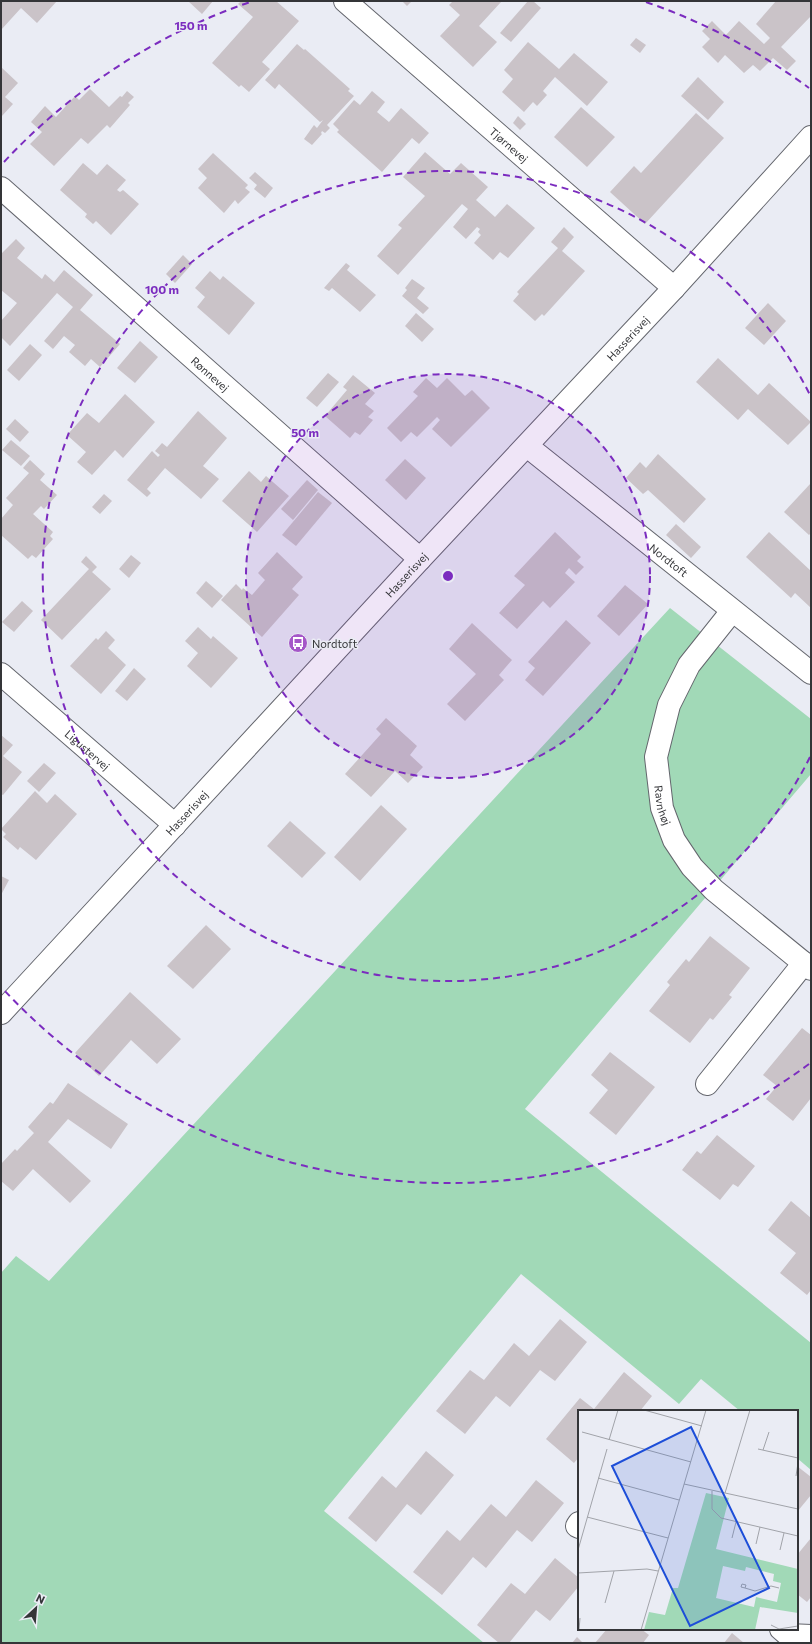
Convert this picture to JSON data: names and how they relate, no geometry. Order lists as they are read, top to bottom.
{
  "streets": {
    "street": [
      "Tjørnevej",
      "Hasserisvej",
      "Rønnevej",
      "Nordtoft",
      "Ligustervej",
      "Ravnhøj"
    ]
  },
  "crossings": [
    ["Tjørnevej", "Hasserisvej"],
    ["Hasserisvej", "Rønnevej"],
    ["Hasserisvej", "Nordtoft"],
    ["Hasserisvej", "Ligustervej"],
    ["Nordtoft", "Ravnhøj"]
  ],
  "places": {
    "bus stop": ["Nordtoft"]
  },
  "north": "top right",
  "rings": ["150 m", "100 m", "50 m"]
}
